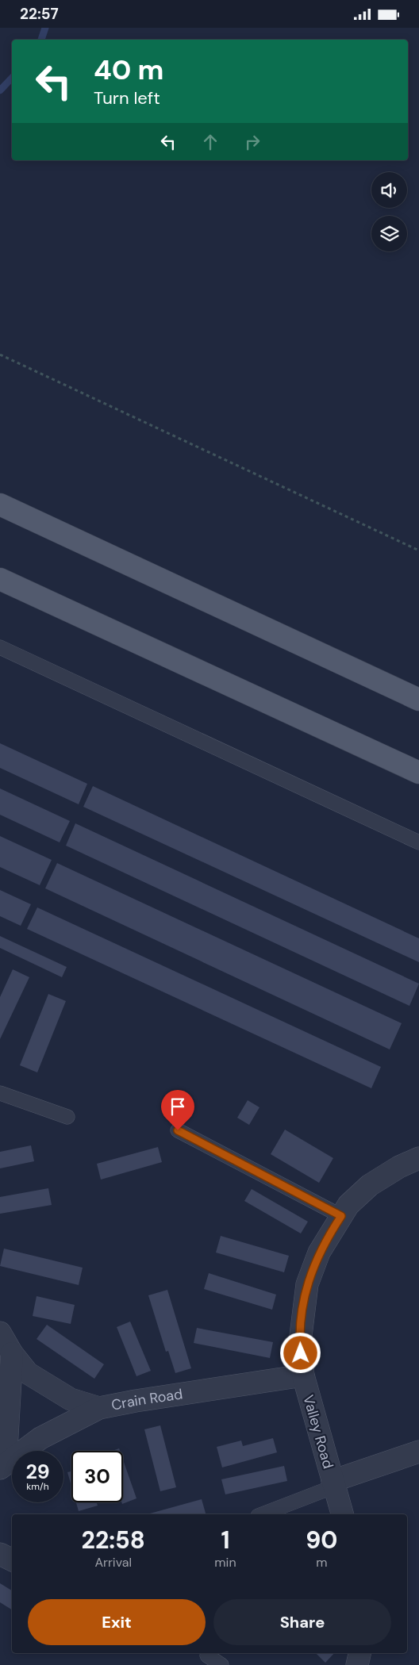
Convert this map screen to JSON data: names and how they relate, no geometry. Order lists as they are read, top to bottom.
{
  "streets": {
    "street": ["Crain Road", "Valley Road"]
  },
  "crossings": [
    ["Crain Road", "Valley Road"]
  ],
  "page": {
    "status": "22:57",
    "turn": ["40 m", "Turn left"],
    "speed": "29 km/h",
    "limit": "30",
    "eta": [
      "22:58",
      "Arrival",
      "1",
      "min",
      "90",
      "m"
    ],
    "buttons": ["Exit", "Share"]
  }
}
